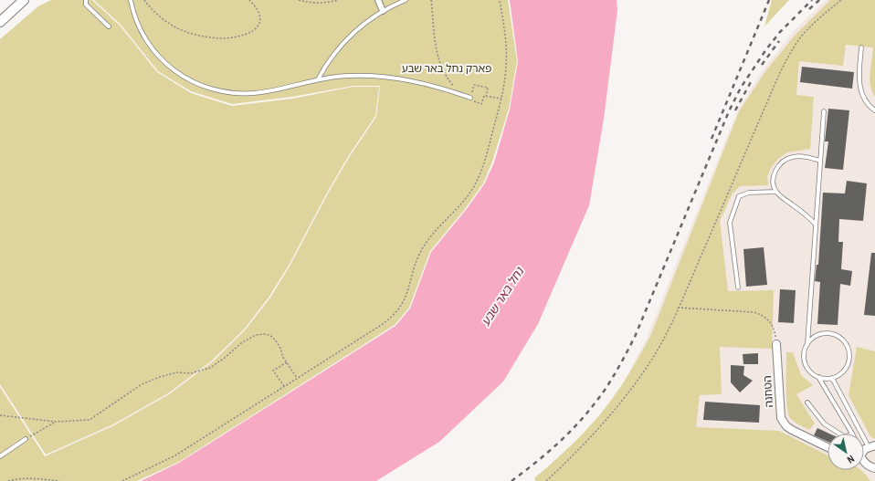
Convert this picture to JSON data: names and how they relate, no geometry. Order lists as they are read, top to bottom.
{
  "streets": {
    "street": ["הטחנה"]
  },
  "water": ["נחל באר שבע"],
  "parks": ["פארק נחל באר שבע"],
  "north": "bottom right"
}
